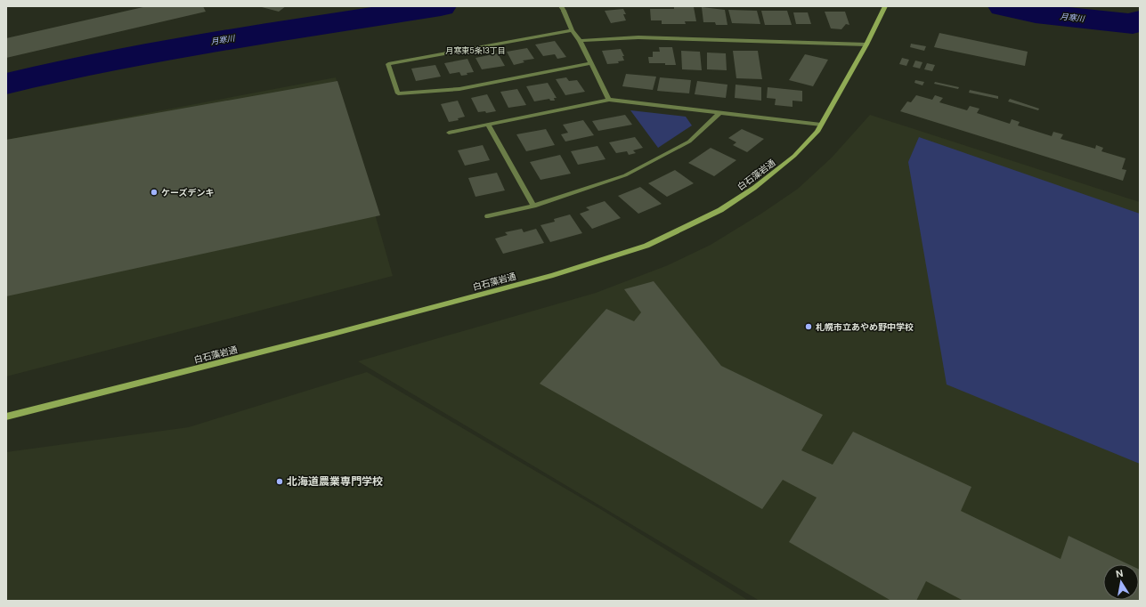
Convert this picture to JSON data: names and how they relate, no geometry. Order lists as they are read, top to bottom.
{
  "streets": {
    "main road": ["白石藻岩通"]
  },
  "districts": ["月寒東5条13丁目"],
  "water": ["月寒川"],
  "places": ["ケーズデンキ", "札幌市立あやめ野中学校", "北海道農業専門学校"],
  "north": "top"
}
